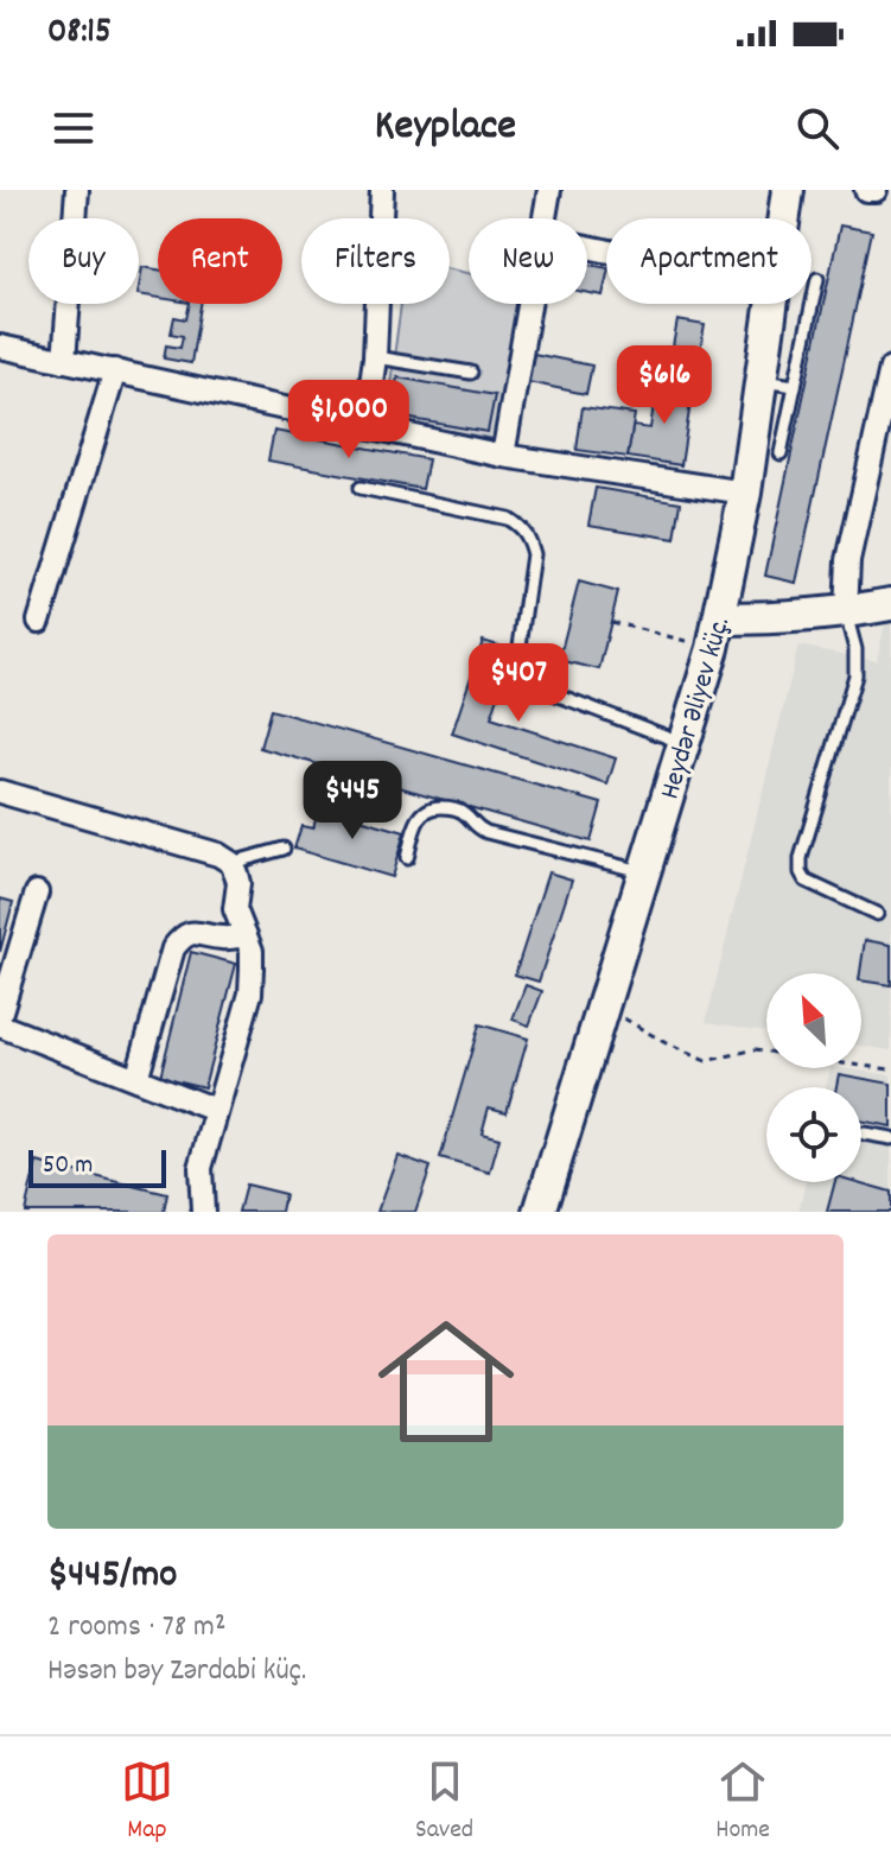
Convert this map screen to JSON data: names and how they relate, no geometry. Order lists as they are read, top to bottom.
{
  "streets": {
    "main road": ["Heydər Əliyev küç."]
  },
  "scale_bar": "50 m",
  "north": "top left",
  "page": {
    "status": "08:15",
    "header": "Keyplace",
    "chip": [
      "Buy",
      "Rent",
      "Filters",
      "New",
      "Apartment"
    ],
    "price": [
      "$616",
      "$1,000",
      "$407",
      "$445"
    ],
    "scale": "50 m",
    "list": [
      {
        "name": "$445/mo",
        "note": "2 rooms · 78 m² · Həsən bəy Zərdabi küç."
      }
    ],
    "tabs": ["Map", "Saved", "Home"]
  }
}
